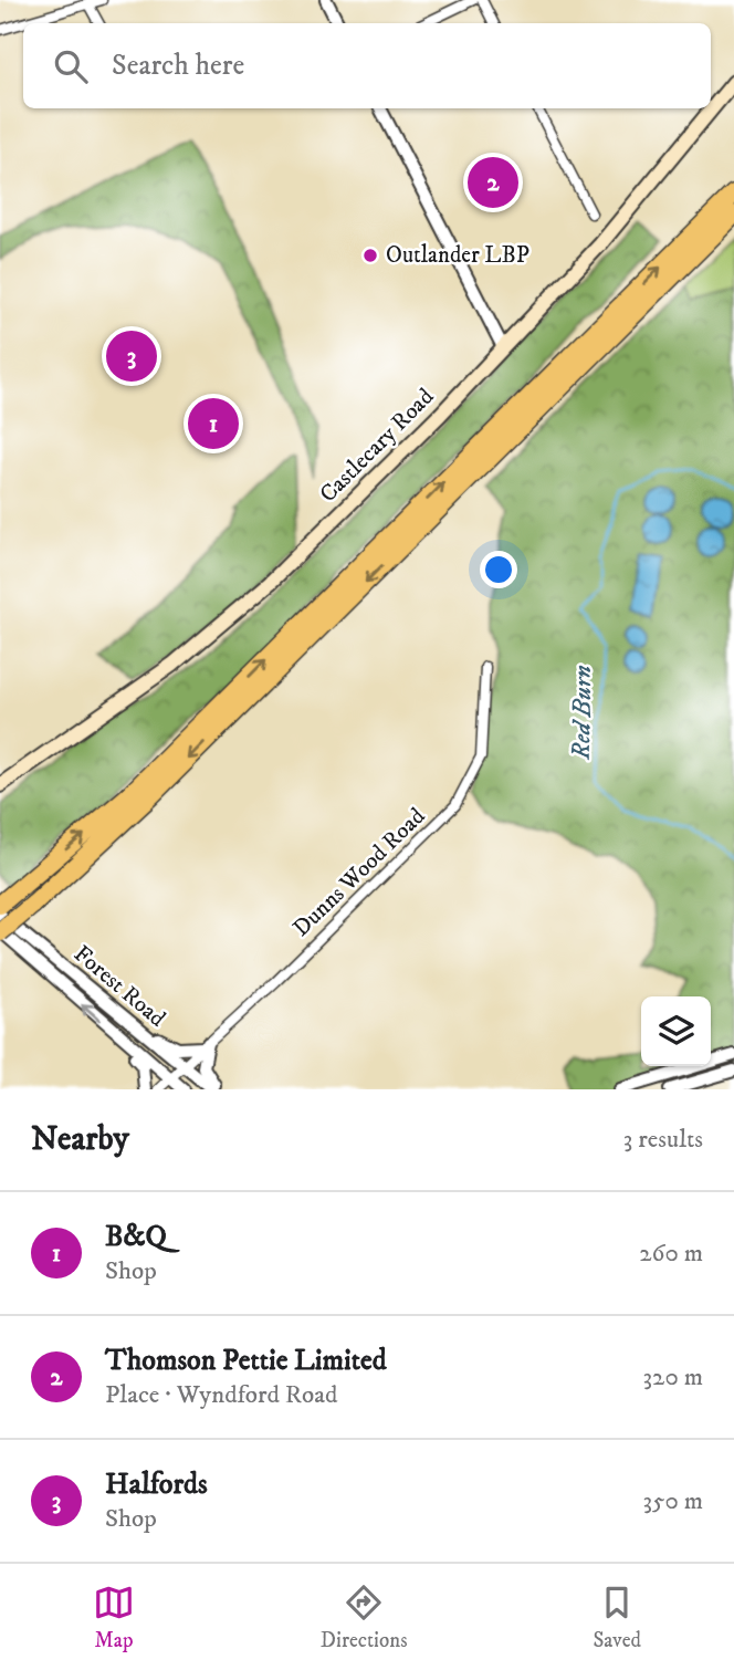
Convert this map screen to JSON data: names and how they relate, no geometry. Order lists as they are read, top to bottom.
{
  "streets": {
    "main road": ["Castlecary Road"],
    "street": ["Dunns Wood Road", "Forest Road"]
  },
  "crossings": [
    ["Dunns Wood Road", "Forest Road"]
  ],
  "water": ["Red Burn"],
  "places": ["Outlander LBP"],
  "page": {
    "search": "Search here",
    "pins": ["2", "3", "1"],
    "heading": ["Nearby", "3 results"],
    "list": [
      {
        "mark": "1",
        "name": "B&Q",
        "note": "Shop",
        "value": "260 m"
      },
      {
        "mark": "2",
        "name": "Thomson Pettie Limited",
        "note": "Place · Wyndford Road",
        "value": "320 m"
      },
      {
        "mark": "3",
        "name": "Halfords",
        "note": "Shop",
        "value": "350 m"
      }
    ],
    "nav": ["Map", "Directions", "Saved"]
  }
}
